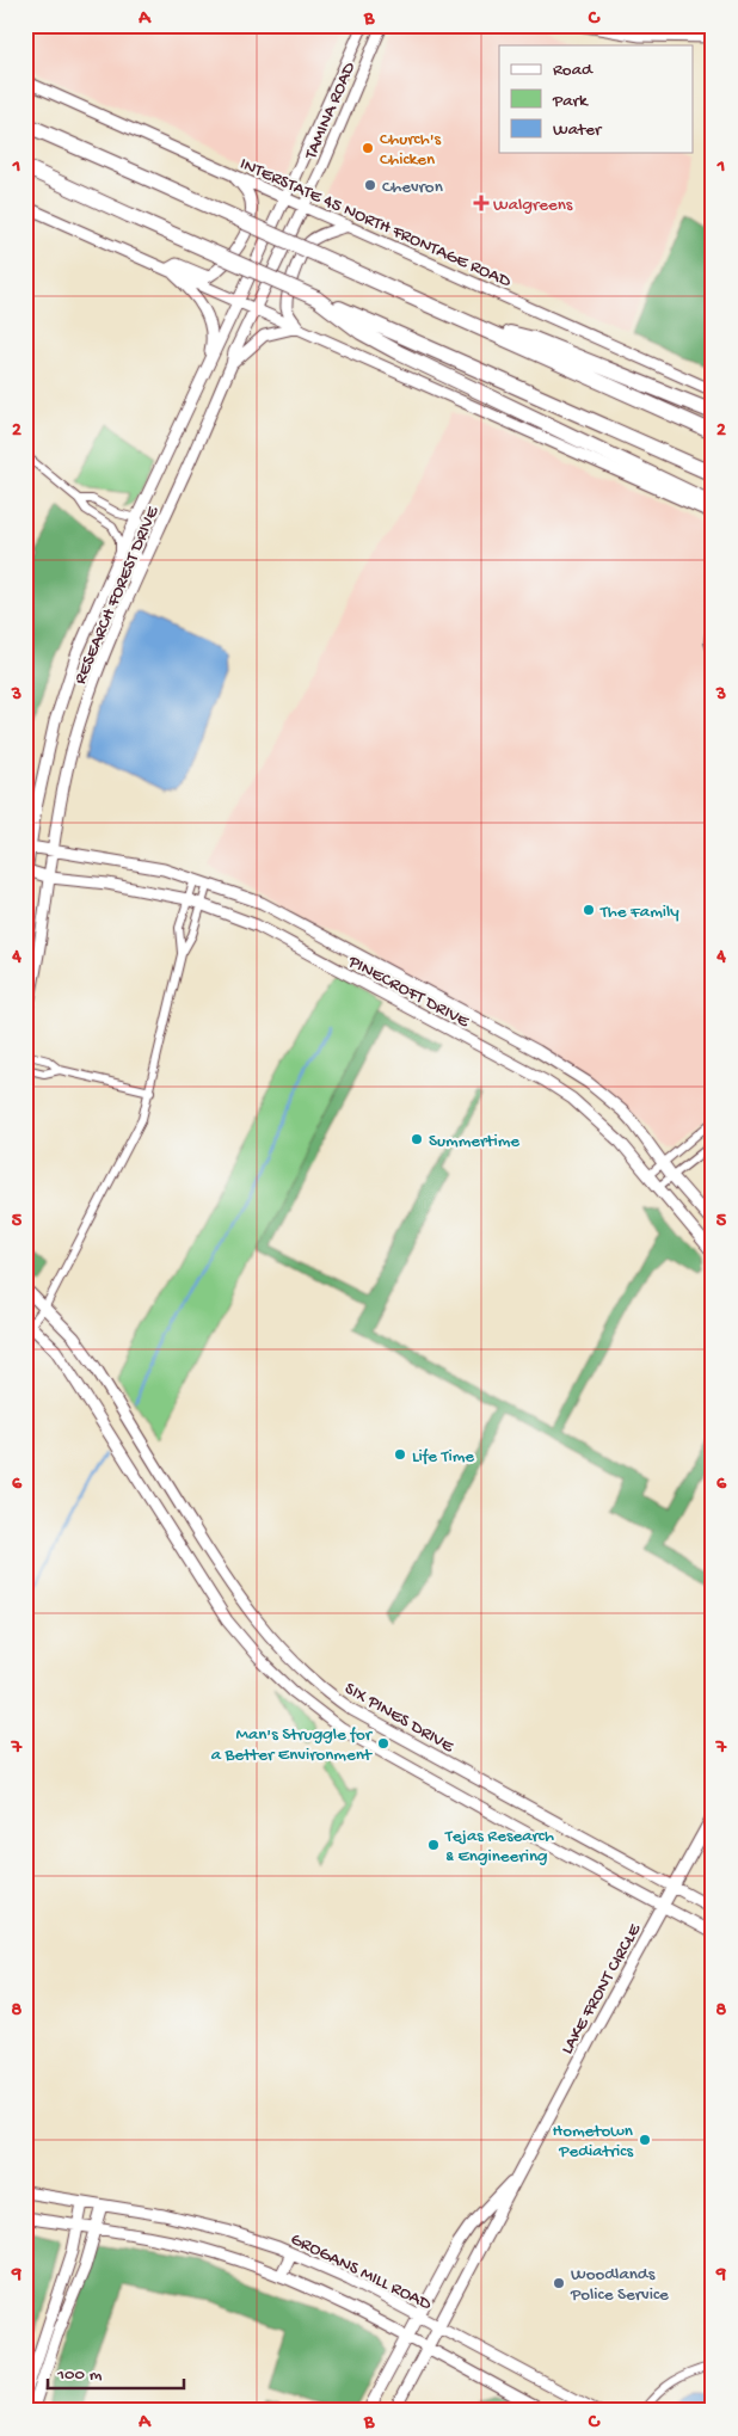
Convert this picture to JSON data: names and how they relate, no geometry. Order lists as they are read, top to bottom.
{
  "streets": {
    "street": [
      "TAMINA ROAD",
      "INTERSTATE 45 NORTH FRONTAGE ROAD",
      "RESEARCH FOREST DRIVE",
      "PINECROFT DRIVE",
      "SIX PINES DRIVE",
      "LAKE FRONT CIRCLE",
      "GROGANS MILL ROAD"
    ]
  },
  "crossings": [
    ["TAMINA ROAD", "INTERSTATE 45 NORTH FRONTAGE ROAD"],
    ["TAMINA ROAD", "RESEARCH FOREST DRIVE"],
    ["INTERSTATE 45 NORTH FRONTAGE ROAD", "RESEARCH FOREST DRIVE"],
    ["RESEARCH FOREST DRIVE", "PINECROFT DRIVE"],
    ["SIX PINES DRIVE", "LAKE FRONT CIRCLE"],
    ["LAKE FRONT CIRCLE", "GROGANS MILL ROAD"]
  ],
  "places": {
    "other": [
      "Church's Chicken",
      "Chevron",
      "The Family",
      "Summertime",
      "Life Time",
      "Man's Struggle for a Better Environment",
      "Tejas Research & Engineering",
      "Hometown Pediatrics",
      "Woodlands Police Service"
    ],
    "health": ["Walgreens"]
  },
  "legend": ["Road", "Park", "Water"],
  "scale_bar": "100 m",
  "grid": {
    "columns": ["A", "B", "C"],
    "rows": [
      "1",
      "2",
      "3",
      "4",
      "5",
      "6",
      "7",
      "8",
      "9"
    ]
  }
}
